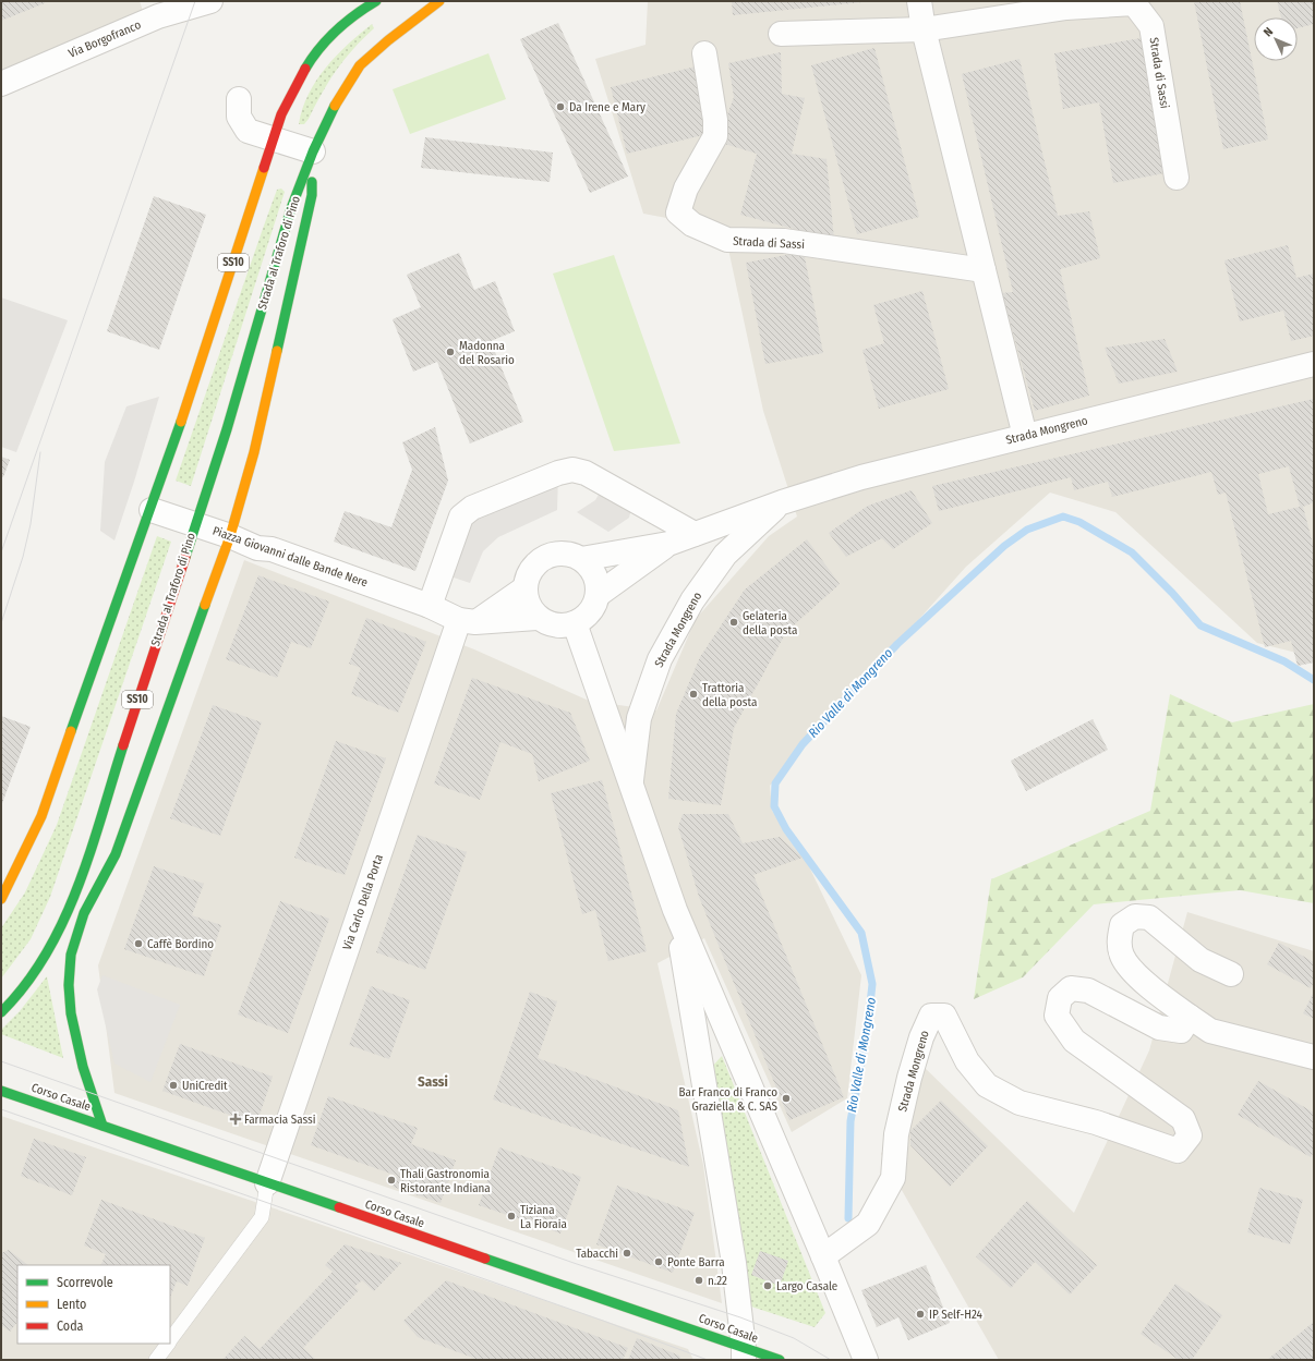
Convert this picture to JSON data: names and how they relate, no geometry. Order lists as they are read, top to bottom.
{
  "streets": {
    "main road": ["Strada al Traforo di Pino", "SS10", "Corso Casale"],
    "street": [
      "Via Borgofranco",
      "Strada di Sassi",
      "Strada Mongreno",
      "Piazza Giovanni dalle Bande Nere",
      "Via Carlo Della Porta"
    ]
  },
  "crossings": [
    ["Strada al Traforo di Pino", "SS10"],
    ["Strada al Traforo di Pino", "Piazza Giovanni dalle Bande Nere"],
    ["SS10", "Piazza Giovanni dalle Bande Nere"],
    ["SS10", "Corso Casale"],
    ["Strada Mongreno", "Corso Casale"],
    ["Piazza Giovanni dalle Bande Nere", "Via Carlo Della Porta"],
    ["Via Carlo Della Porta", "Corso Casale"]
  ],
  "districts": ["Sassi"],
  "water": ["Rio Valle di Mongreno"],
  "places": {
    "other": [
      "Da Irene e Mary",
      "Madonna del Rosario",
      "Gelateria della posta",
      "Trattoria della posta",
      "Caffè Bordino",
      "UniCredit",
      "Bar Franco di Franco Graziella & C. SAS",
      "Thali Gastronomia Ristorante Indiana",
      "Tiziana La Fioraia",
      "Tabacchi",
      "Ponte Barra",
      "n.22",
      "Largo Casale",
      "IP Self-H24"
    ],
    "health": ["Farmacia Sassi"]
  },
  "legend": ["Scorrevole", "Lento", "Coda"],
  "north": "top left"
}
